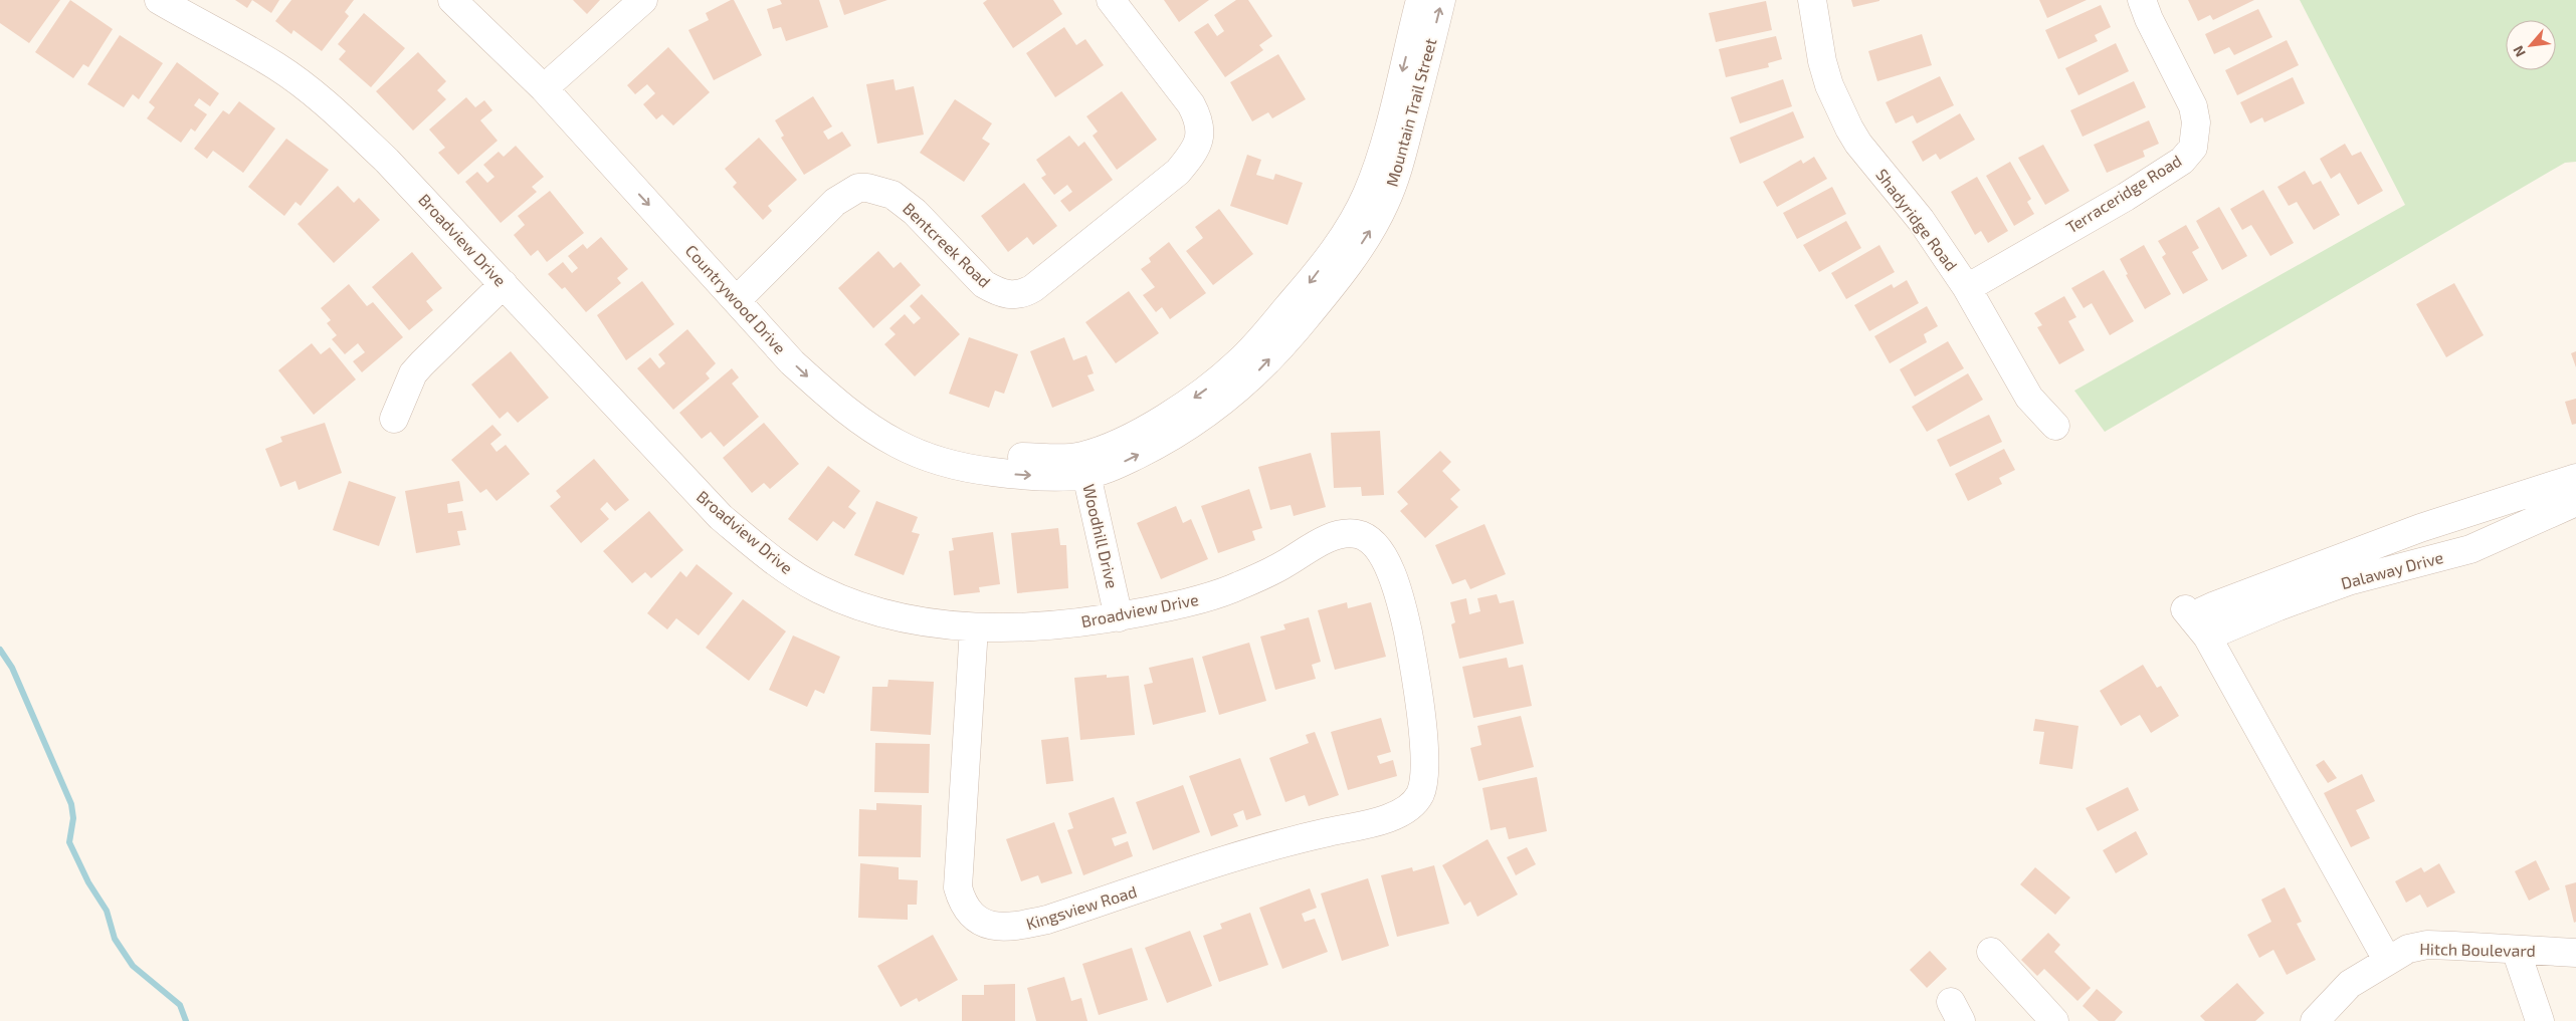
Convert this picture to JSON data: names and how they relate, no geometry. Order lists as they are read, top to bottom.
{
  "streets": {
    "street": [
      "Mountain Trail Street",
      "Terraceridge Road",
      "Shadyridge Road",
      "Broadview Drive",
      "Bentcreek Road",
      "Countrywood Drive",
      "Woodhill Drive",
      "Dalaway Drive",
      "Kingsview Road",
      "Hitch Boulevard"
    ]
  },
  "crossings": [
    ["Mountain Trail Street", "Countrywood Drive"],
    ["Mountain Trail Street", "Woodhill Drive"],
    ["Terraceridge Road", "Shadyridge Road"],
    ["Broadview Drive", "Woodhill Drive"],
    ["Broadview Drive", "Kingsview Road"],
    ["Bentcreek Road", "Countrywood Drive"],
    ["Countrywood Drive", "Woodhill Drive"]
  ],
  "north": "bottom left"
}
